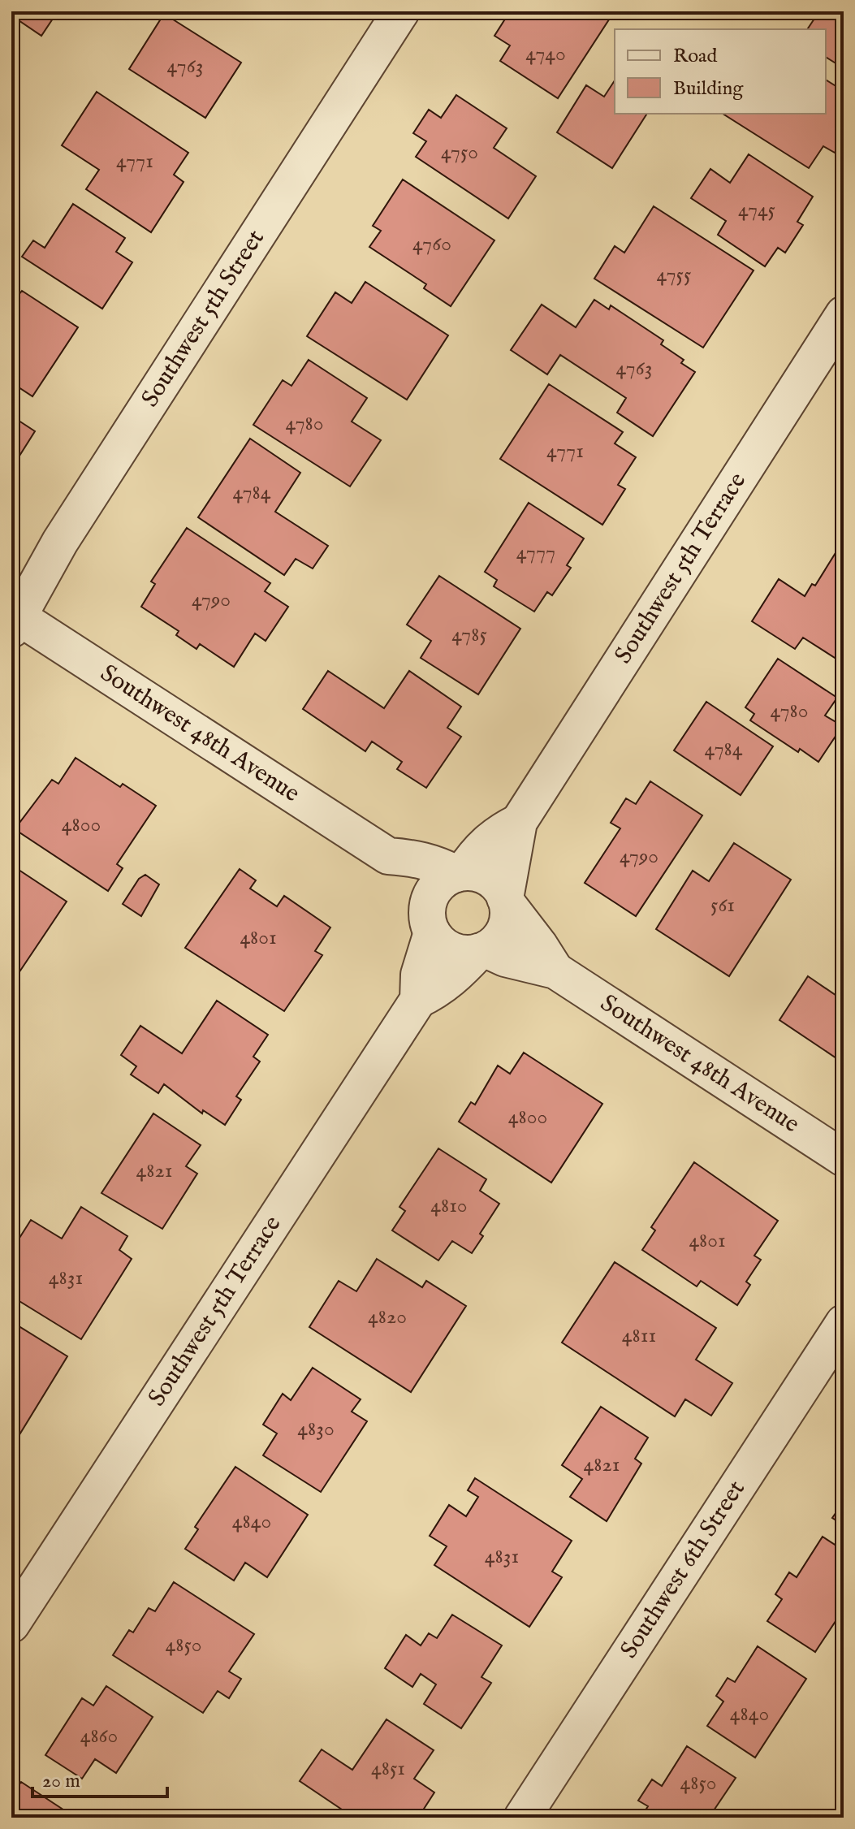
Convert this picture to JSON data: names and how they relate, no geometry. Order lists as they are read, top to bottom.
{
  "streets": {
    "street": [
      "Southwest 5th Street",
      "Southwest 5th Terrace",
      "Southwest 48th Avenue",
      "Southwest 6th Street"
    ]
  },
  "crossings": [
    ["Southwest 5th Street", "Southwest 48th Avenue"],
    ["Southwest 5th Terrace", "Southwest 48th Avenue"]
  ],
  "house_numbers": [
    "4740",
    "4763",
    "4750",
    "4771",
    "4745",
    "4760",
    "4755",
    "4763",
    "4780",
    "4771",
    "4784",
    "4777",
    "4790",
    "4785",
    "4780",
    "4784",
    "4800",
    "4790",
    "561",
    "4801",
    "4800",
    "4821",
    "4810",
    "4801",
    "4831",
    "4820",
    "4811",
    "4830",
    "4821",
    "4840",
    "4831",
    "4850",
    "4840",
    "4860",
    "4851",
    "4850"
  ],
  "legend": ["Road", "Building"],
  "scale_bar": "20 m"
}
